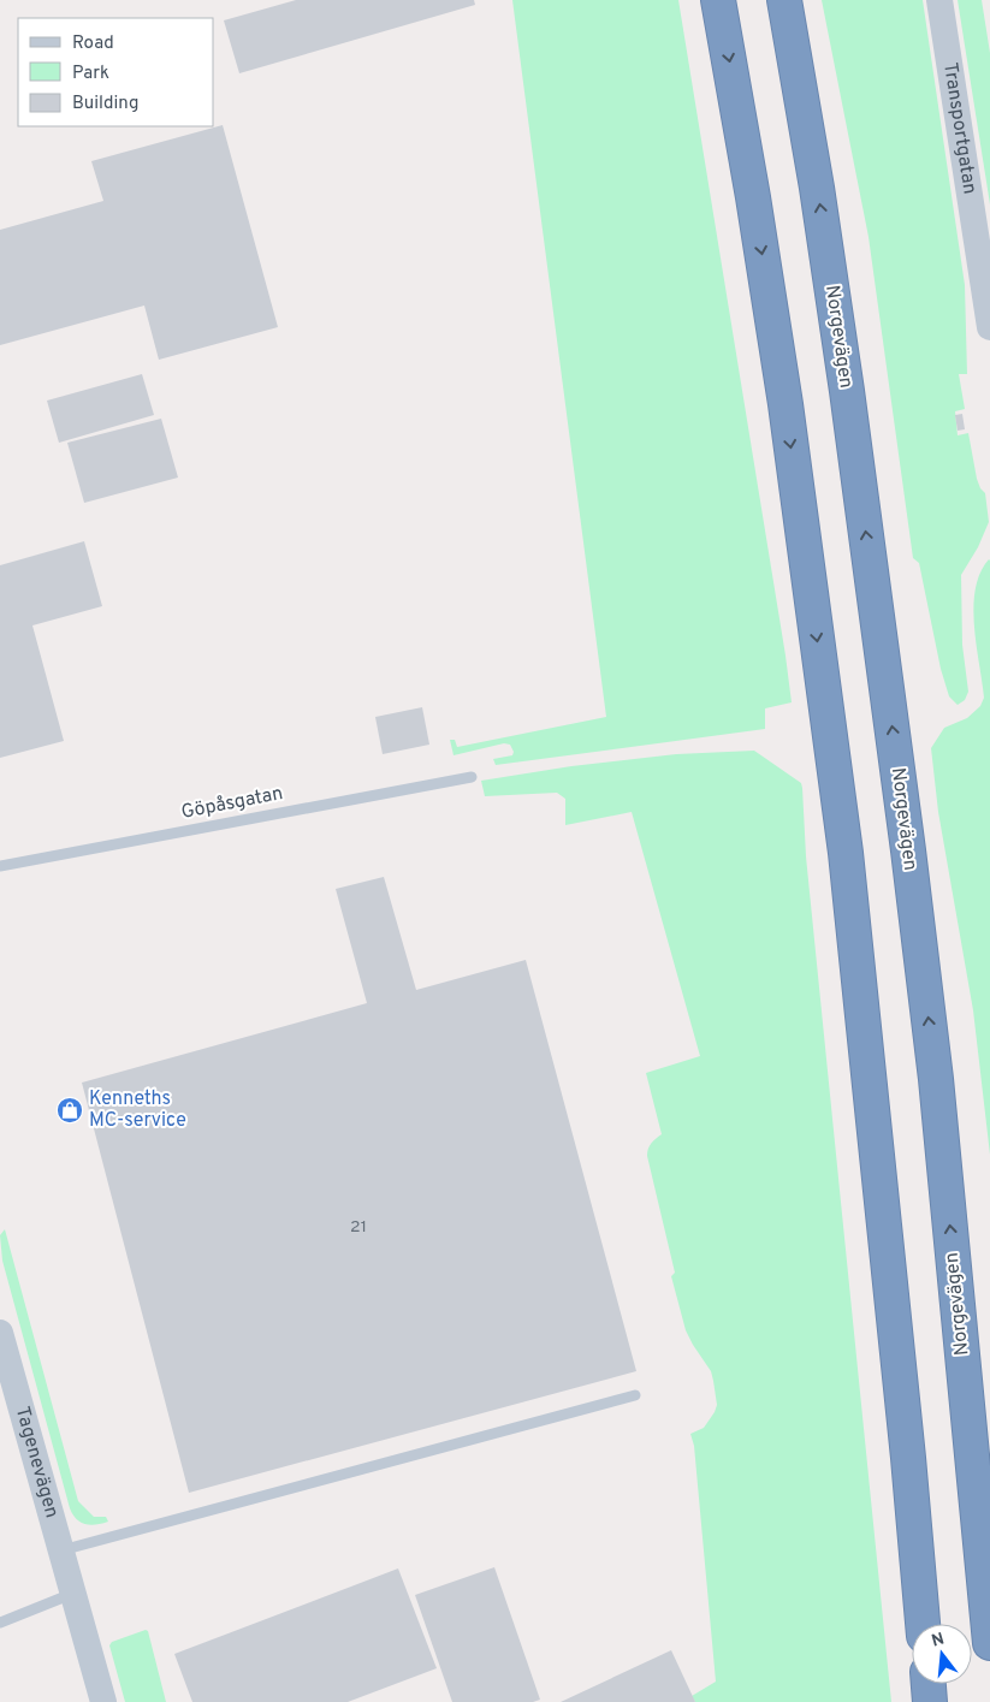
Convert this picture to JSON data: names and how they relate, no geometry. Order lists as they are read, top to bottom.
{
  "streets": {
    "highway": ["Norgevägen"],
    "street": ["Transportgatan", "Tagenevägen"],
    "lane": ["Göpåsgatan"]
  },
  "places": {
    "shop": ["Kenneths MC-service"]
  },
  "house_numbers": ["21"],
  "legend": ["Road", "Park", "Building"],
  "north": "top"
}
